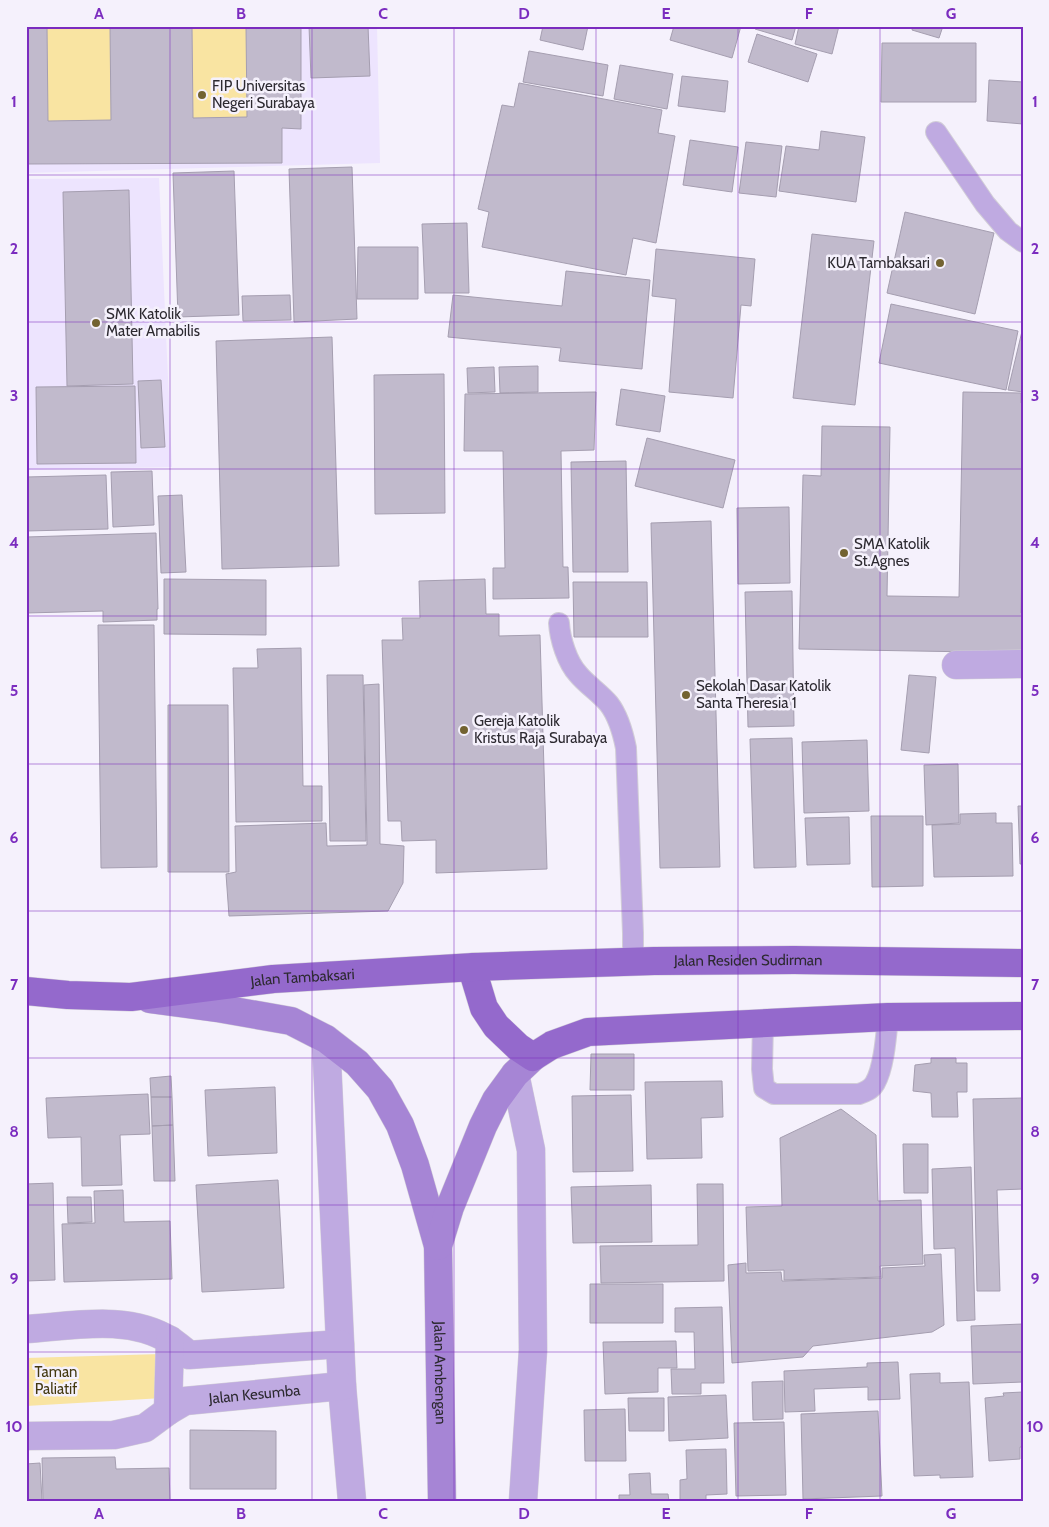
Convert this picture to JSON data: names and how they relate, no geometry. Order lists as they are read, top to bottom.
{
  "streets": {
    "main road": ["Jalan Residen Sudirman", "Jalan Tambaksari", "Jalan Ambengan"],
    "street": ["Jalan Kesumba"]
  },
  "crossings": [
    ["Jalan Residen Sudirman", "Jalan Tambaksari"],
    ["Jalan Tambaksari", "Jalan Ambengan"]
  ],
  "parks": ["Taman Paliatif"],
  "places": [
    "FIP Universitas Negeri Surabaya",
    "KUA Tambaksari",
    "SMK Katolik Mater Amabilis",
    "SMA Katolik St.Agnes",
    "Sekolah Dasar Katolik Santa Theresia 1",
    "Gereja Katolik Kristus Raja Surabaya"
  ],
  "grid": {
    "columns": [
      "A",
      "B",
      "C",
      "D",
      "E",
      "F",
      "G"
    ],
    "rows": [
      "1",
      "2",
      "3",
      "4",
      "5",
      "6",
      "7",
      "8",
      "9",
      "10"
    ]
  }
}
